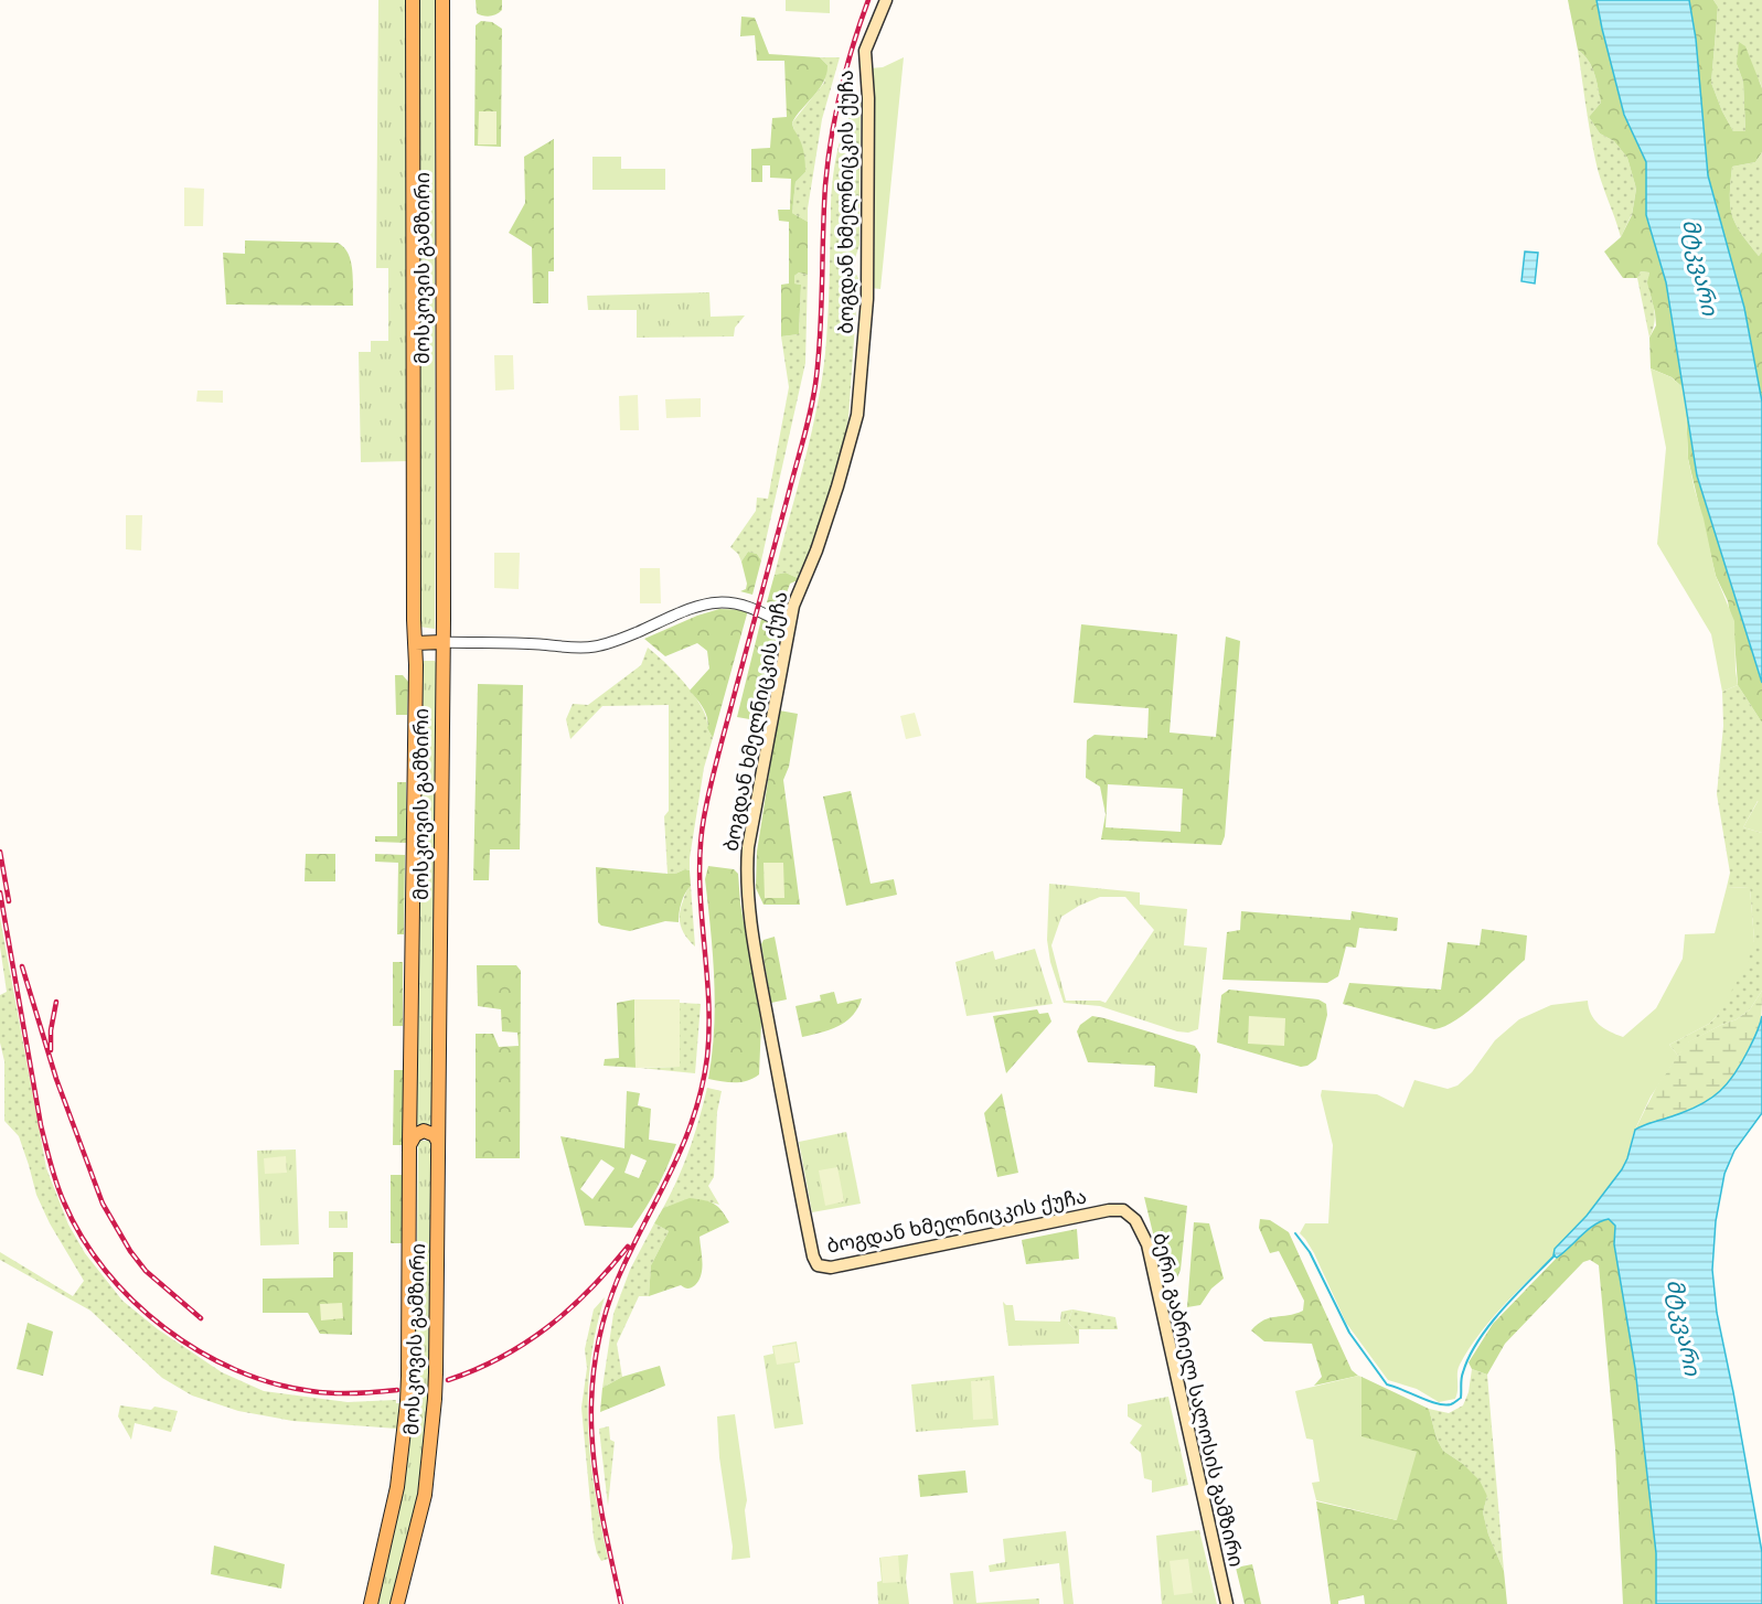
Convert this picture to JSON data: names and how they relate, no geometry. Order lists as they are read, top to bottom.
{
  "streets": {
    "main road": ["ბოგდან ხმელნიცკის ქუჩა", "მოსკოვის გამზირი", "ბერი გაბრიელ სალოსის გამზირი"]
  },
  "crossings": [
    ["ბოგდან ხმელნიცკის ქუჩა", "ბერი გაბრიელ სალოსის გამზირი"]
  ],
  "water": ["მტკვარი"]
}
